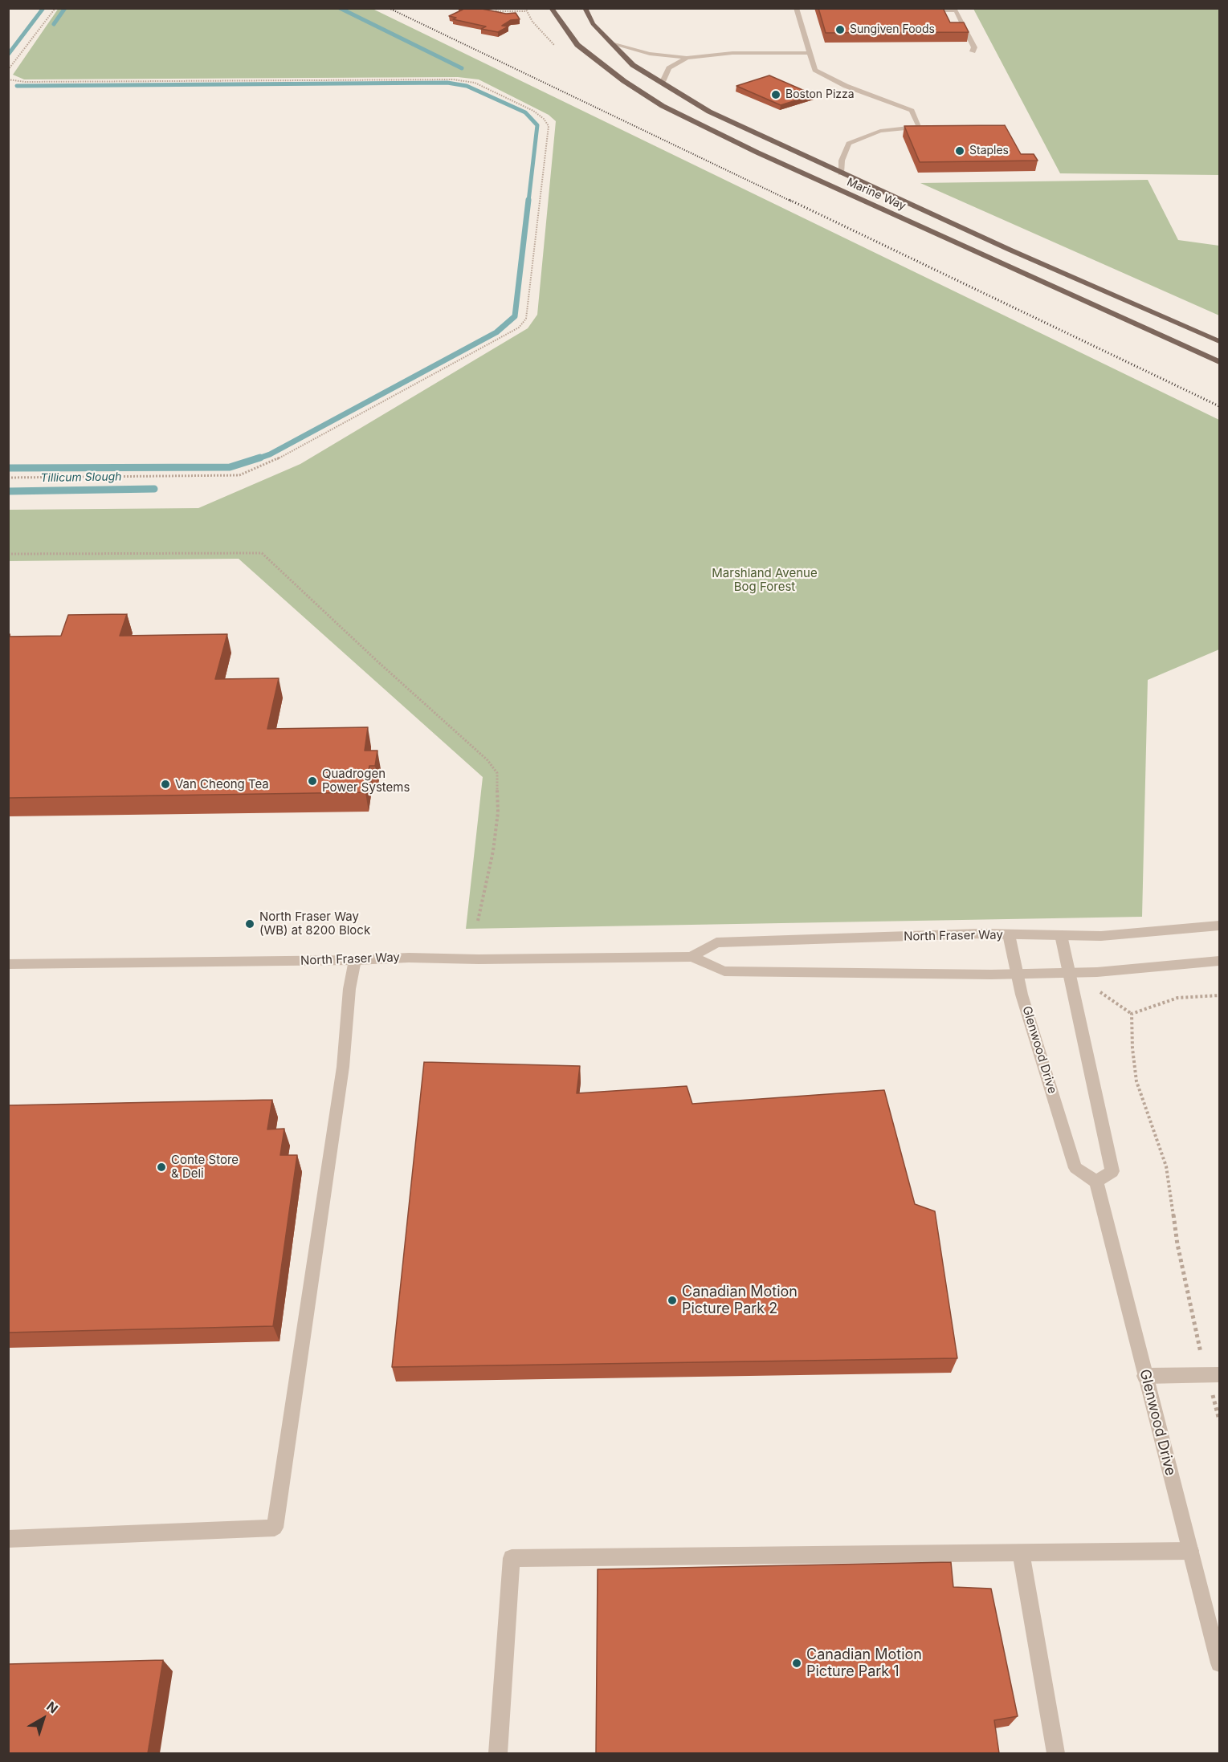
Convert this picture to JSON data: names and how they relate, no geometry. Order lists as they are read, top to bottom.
{
  "streets": {
    "main road": ["Marine Way"],
    "street": ["North Fraser Way", "Glenwood Drive"]
  },
  "crossings": [
    ["North Fraser Way", "Glenwood Drive"]
  ],
  "water": ["Tillicum Slough"],
  "parks": ["Marshland Avenue Bog Forest"],
  "places": [
    "Sungiven Foods",
    "Boston Pizza",
    "Staples",
    "Quadrogen Power Systems",
    "Van Cheong Tea",
    "North Fraser Way (WB) at 8200 Block",
    "Conte Store & Deli",
    "Canadian Motion Picture Park 2",
    "Canadian Motion Picture Park 1"
  ],
  "north": "top right"
}
